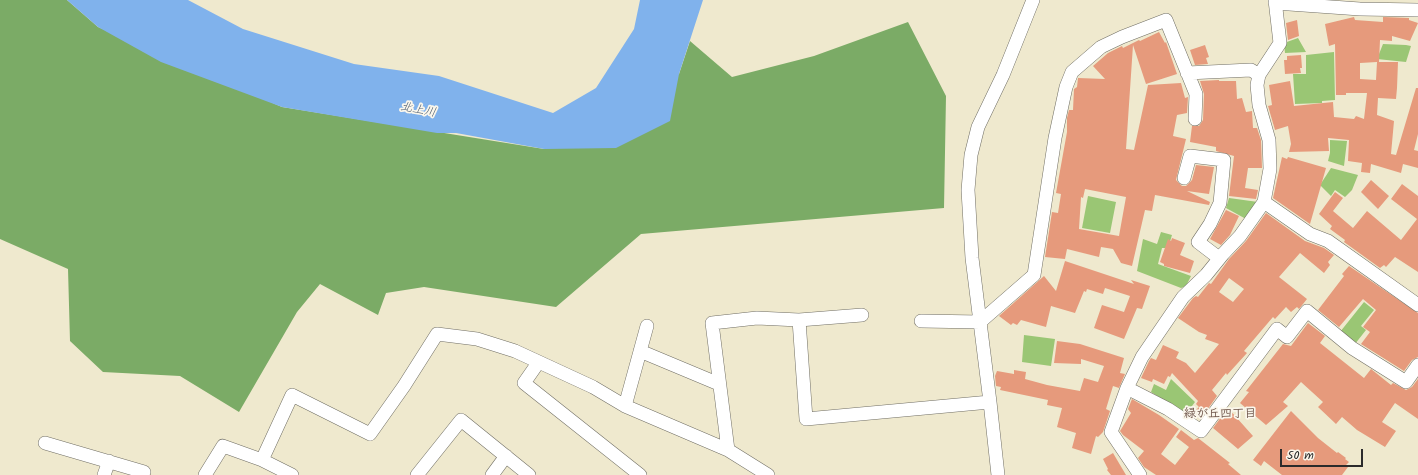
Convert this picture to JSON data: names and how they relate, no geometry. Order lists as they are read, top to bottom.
{
  "districts": ["緑が丘四丁目"],
  "water": ["北上川"],
  "scale_bar": "50 m"
}
